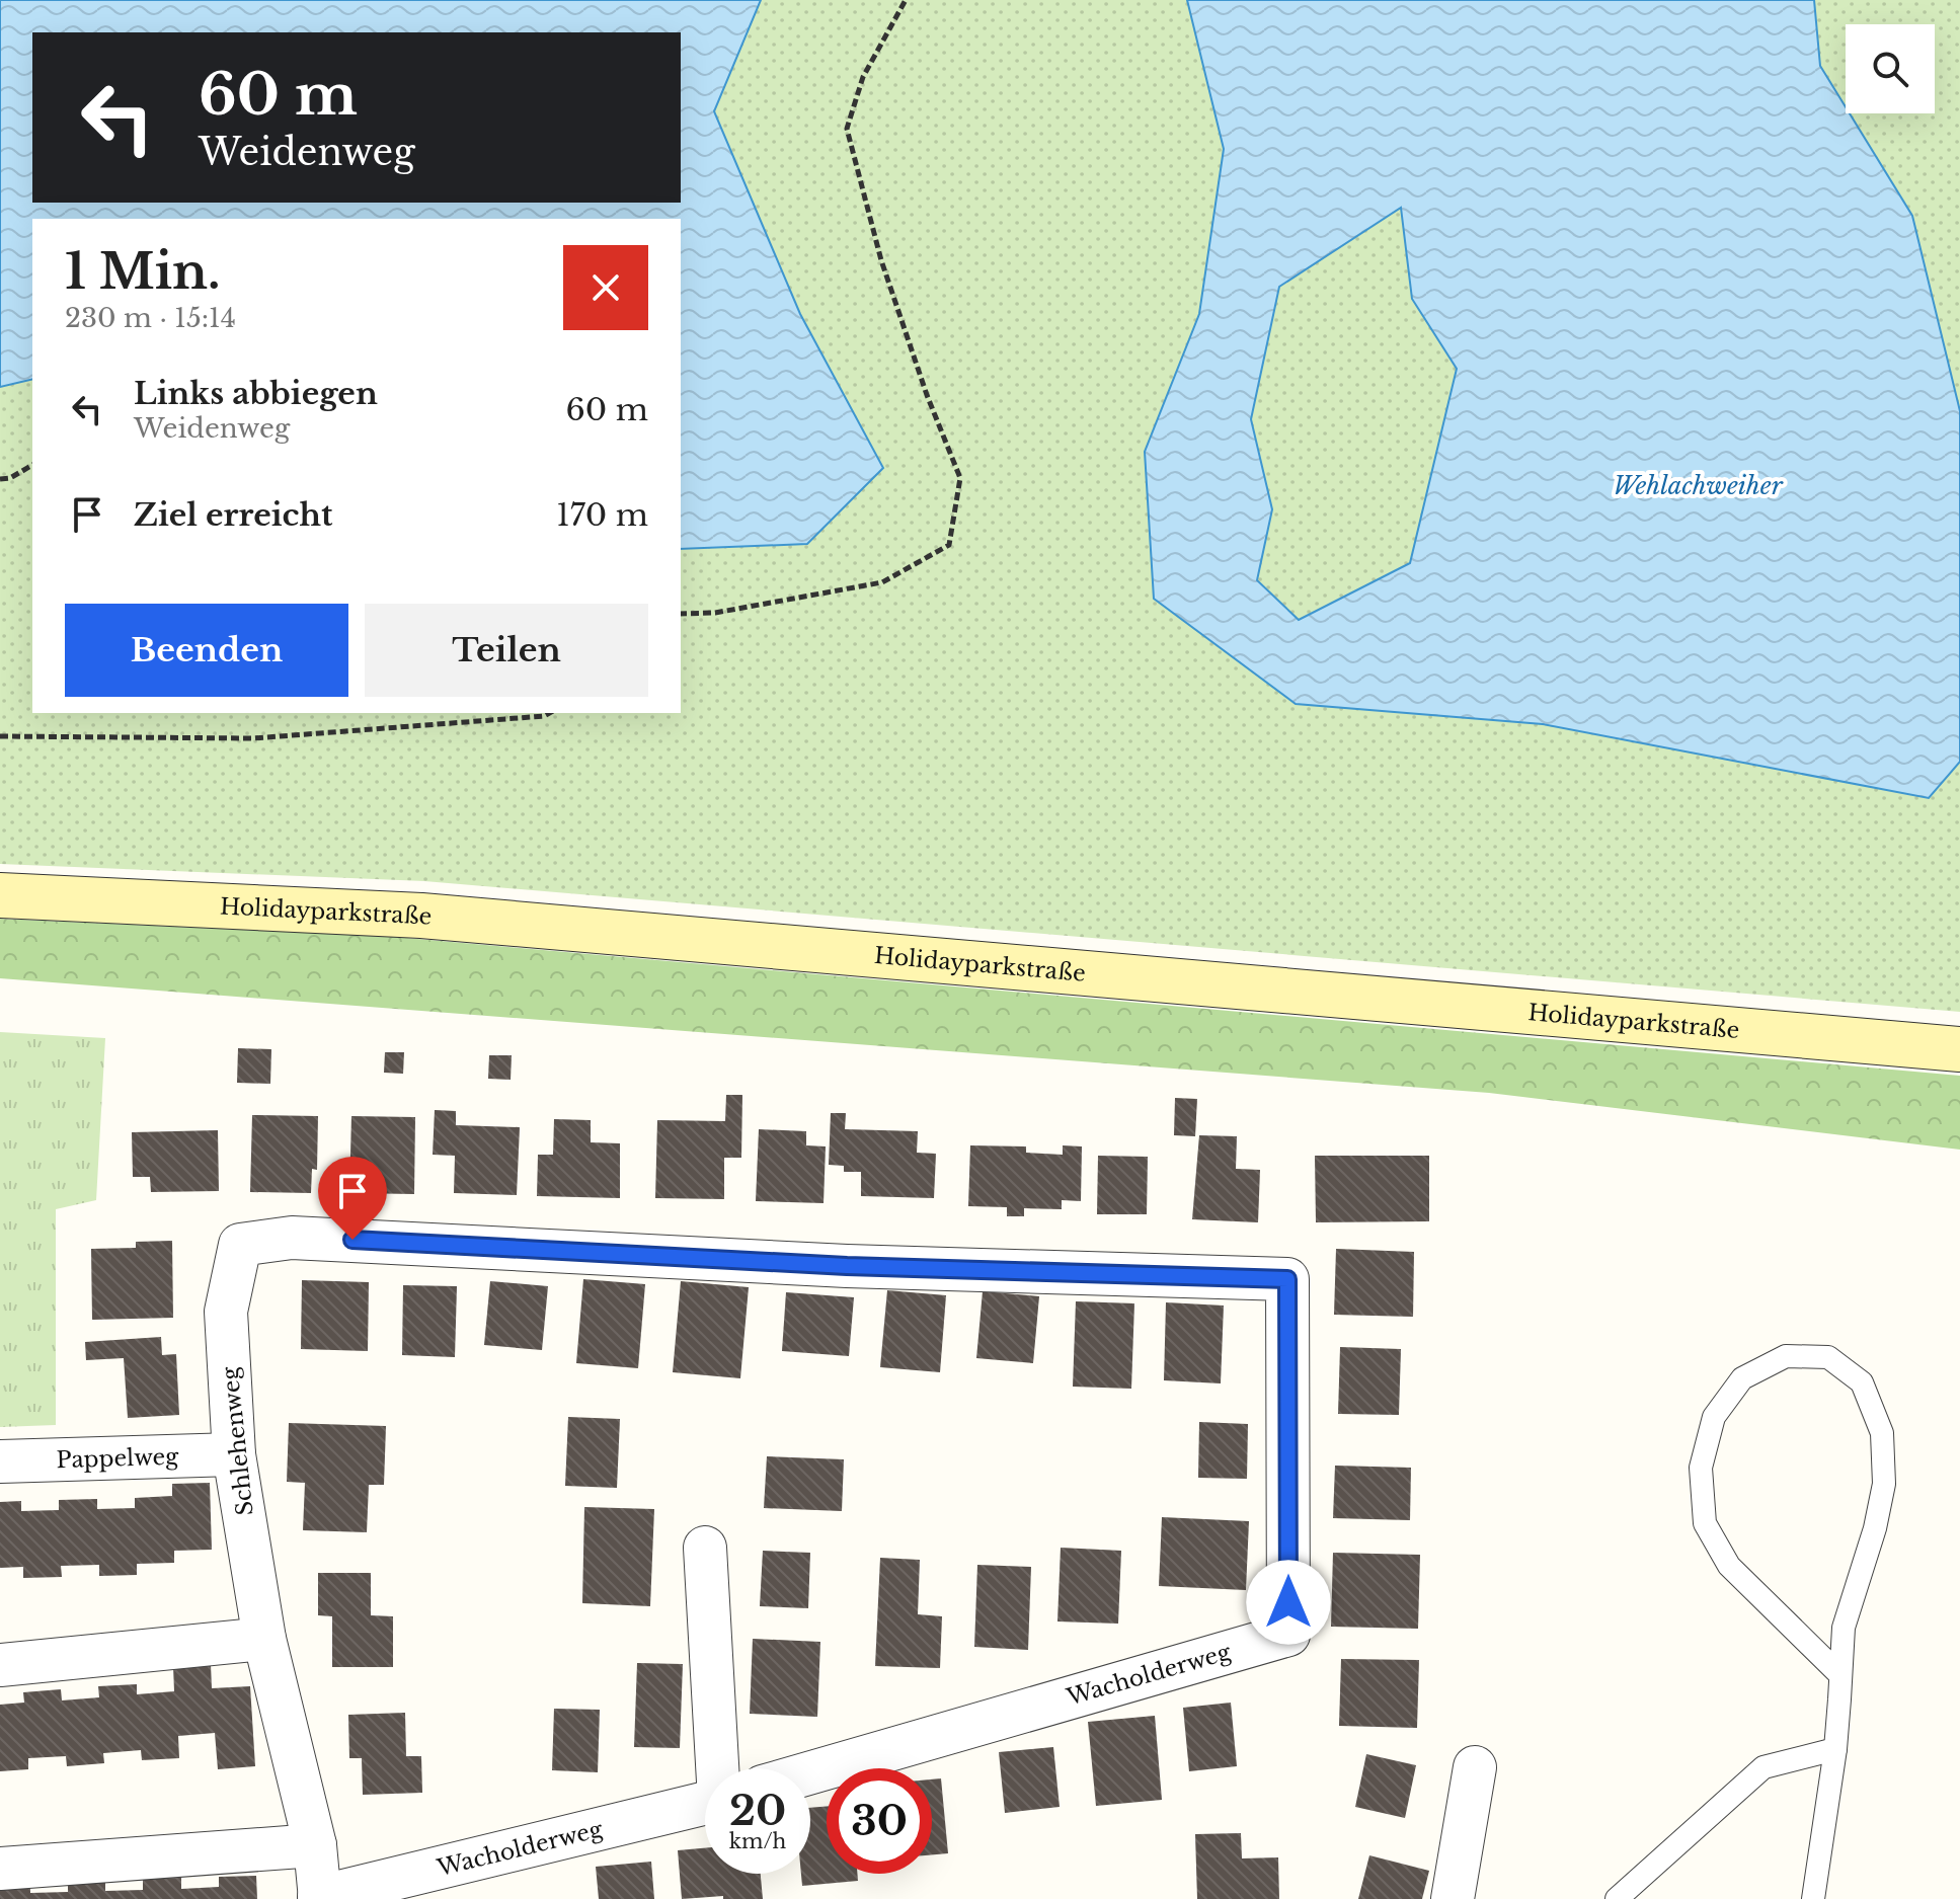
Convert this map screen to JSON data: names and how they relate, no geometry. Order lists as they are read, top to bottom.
{
  "streets": {
    "main road": ["Holidayparkstraße"],
    "street": ["Schlehenweg", "Pappelweg", "Wacholderweg"]
  },
  "crossings": [
    ["Schlehenweg", "Pappelweg"],
    ["Schlehenweg", "Wacholderweg"]
  ],
  "water": ["Wehlachweiher"],
  "page": {
    "turn": ["60 m", "Weidenweg"],
    "heading": ["1 Min.", "230 m · 15:14"],
    "list": [
      {
        "name": "Links abbiegen",
        "note": "Weidenweg",
        "value": "60 m"
      },
      {
        "name": "Ziel erreicht",
        "value": "170 m"
      }
    ],
    "buttons": ["Beenden", "Teilen"],
    "speed": "20 km/h",
    "limit": "30"
  }
}
